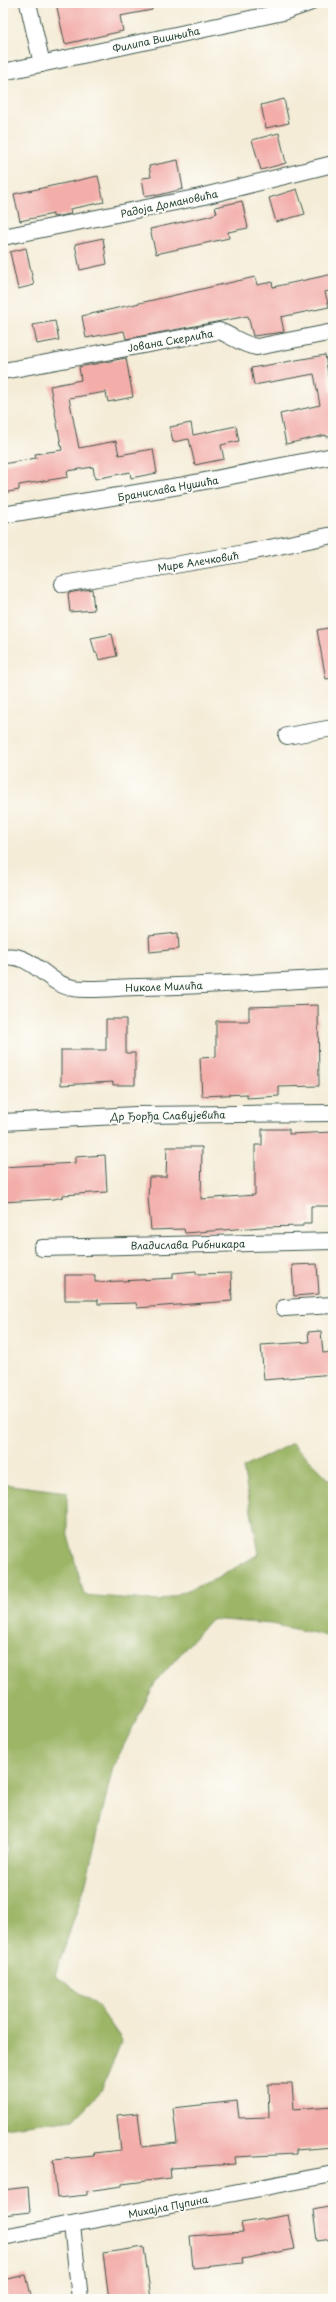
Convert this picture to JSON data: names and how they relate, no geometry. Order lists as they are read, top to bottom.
{
  "streets": {
    "street": [
      "Филипа Вишњића",
      "Радоја Домановића",
      "Јована Скерлића",
      "Бранислава Нушића",
      "Мире Алечковић",
      "Николе Милића",
      "Др Ђорђа Славујевића",
      "Владислава Рибникара",
      "Михајла Пупина"
    ]
  }
}
